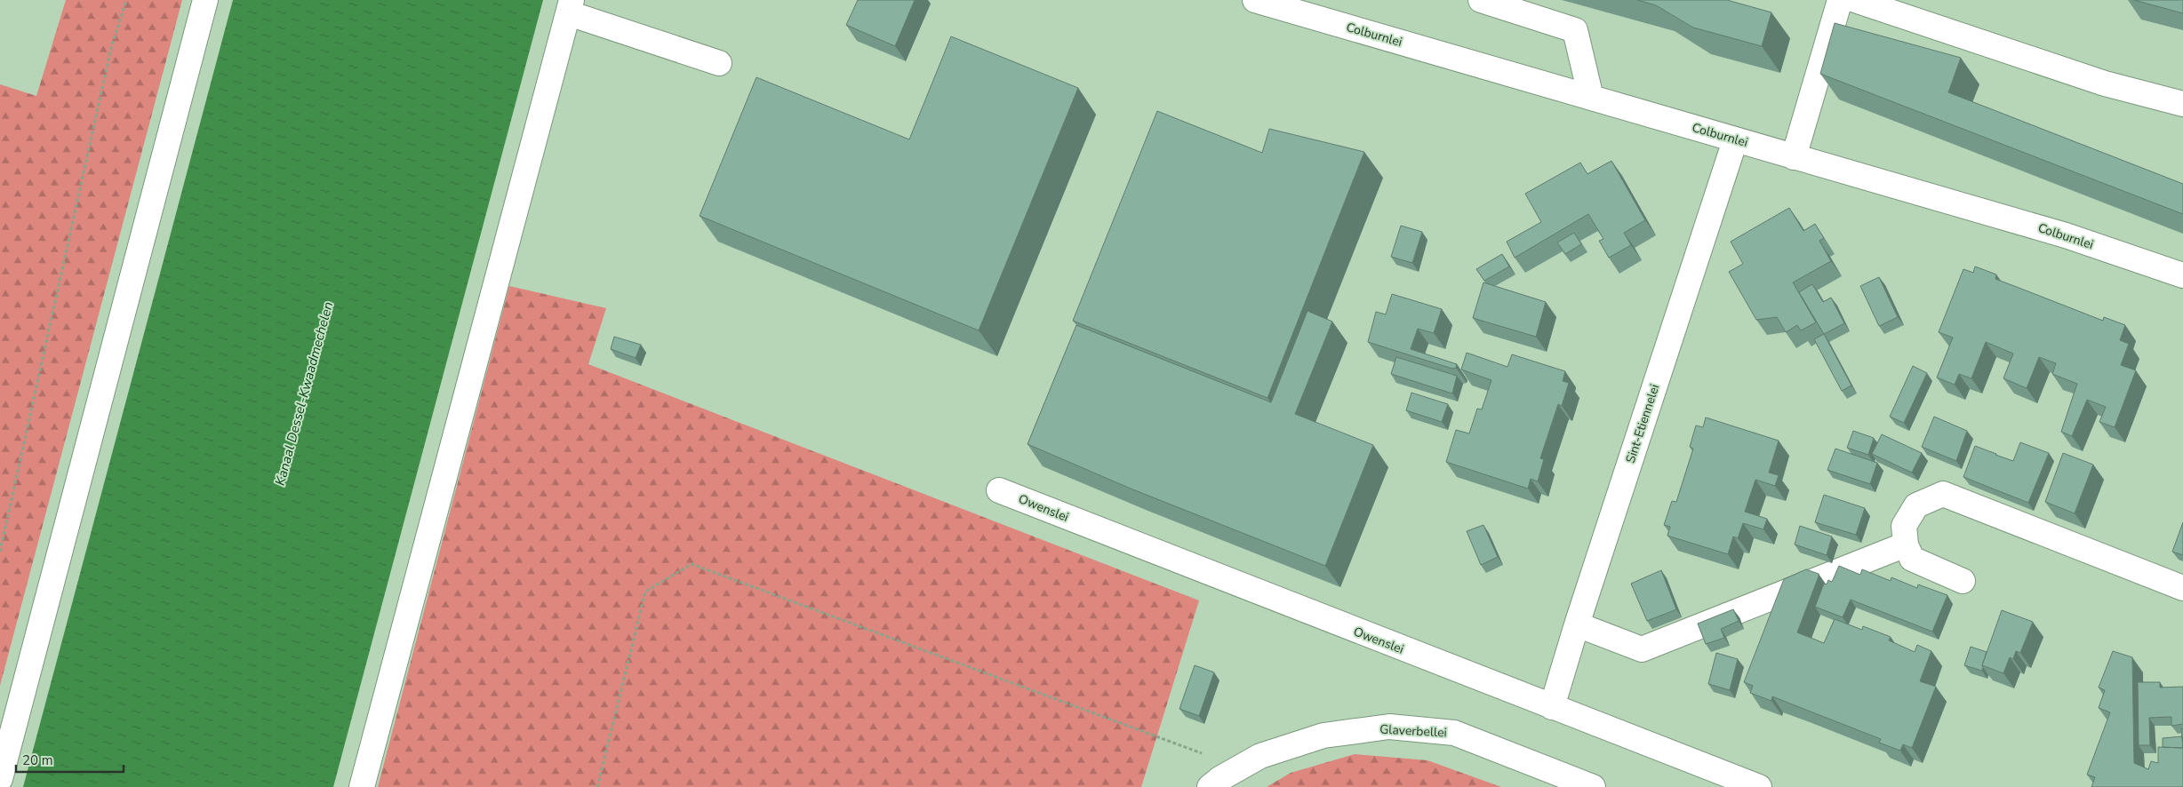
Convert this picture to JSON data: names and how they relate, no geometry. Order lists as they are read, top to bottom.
{
  "streets": {
    "street": [
      "Colburnlei",
      "Sint-Etiennelei",
      "Owenslei",
      "Glaverbellei"
    ]
  },
  "crossings": [
    ["Colburnlei", "Sint-Etiennelei"],
    ["Sint-Etiennelei", "Owenslei"]
  ],
  "water": ["Kanaal Dessel-Kwaadmechelen"],
  "scale_bar": "20 m"
}
